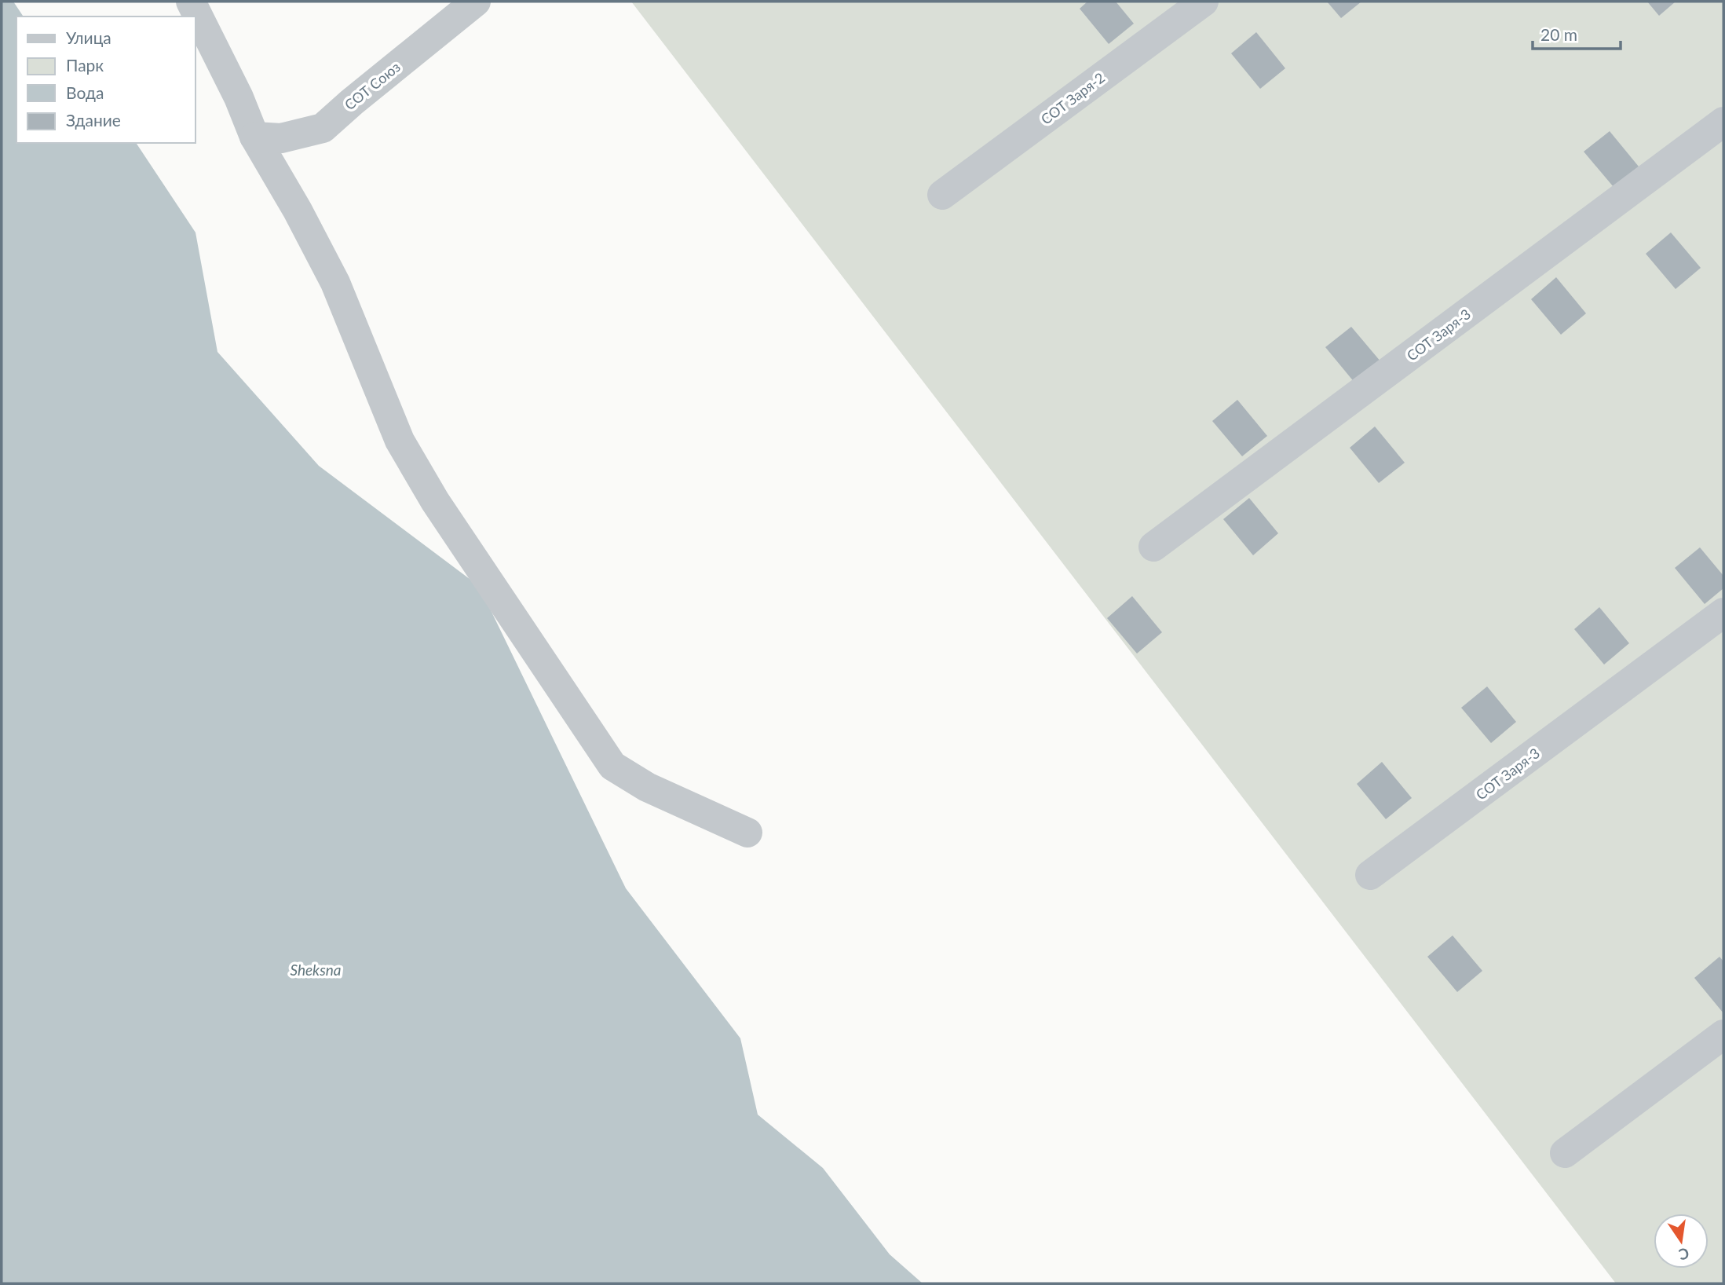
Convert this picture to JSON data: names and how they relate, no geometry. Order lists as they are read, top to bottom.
{
  "streets": {
    "street": ["СОТ Союз", "СОТ Заря-2", "СОТ Заря-3"]
  },
  "water": ["Sheksna"],
  "legend": [
    "Улица",
    "Парк",
    "Вода",
    "Здание"
  ],
  "scale_bar": "20 m",
  "north": "bottom"
}
